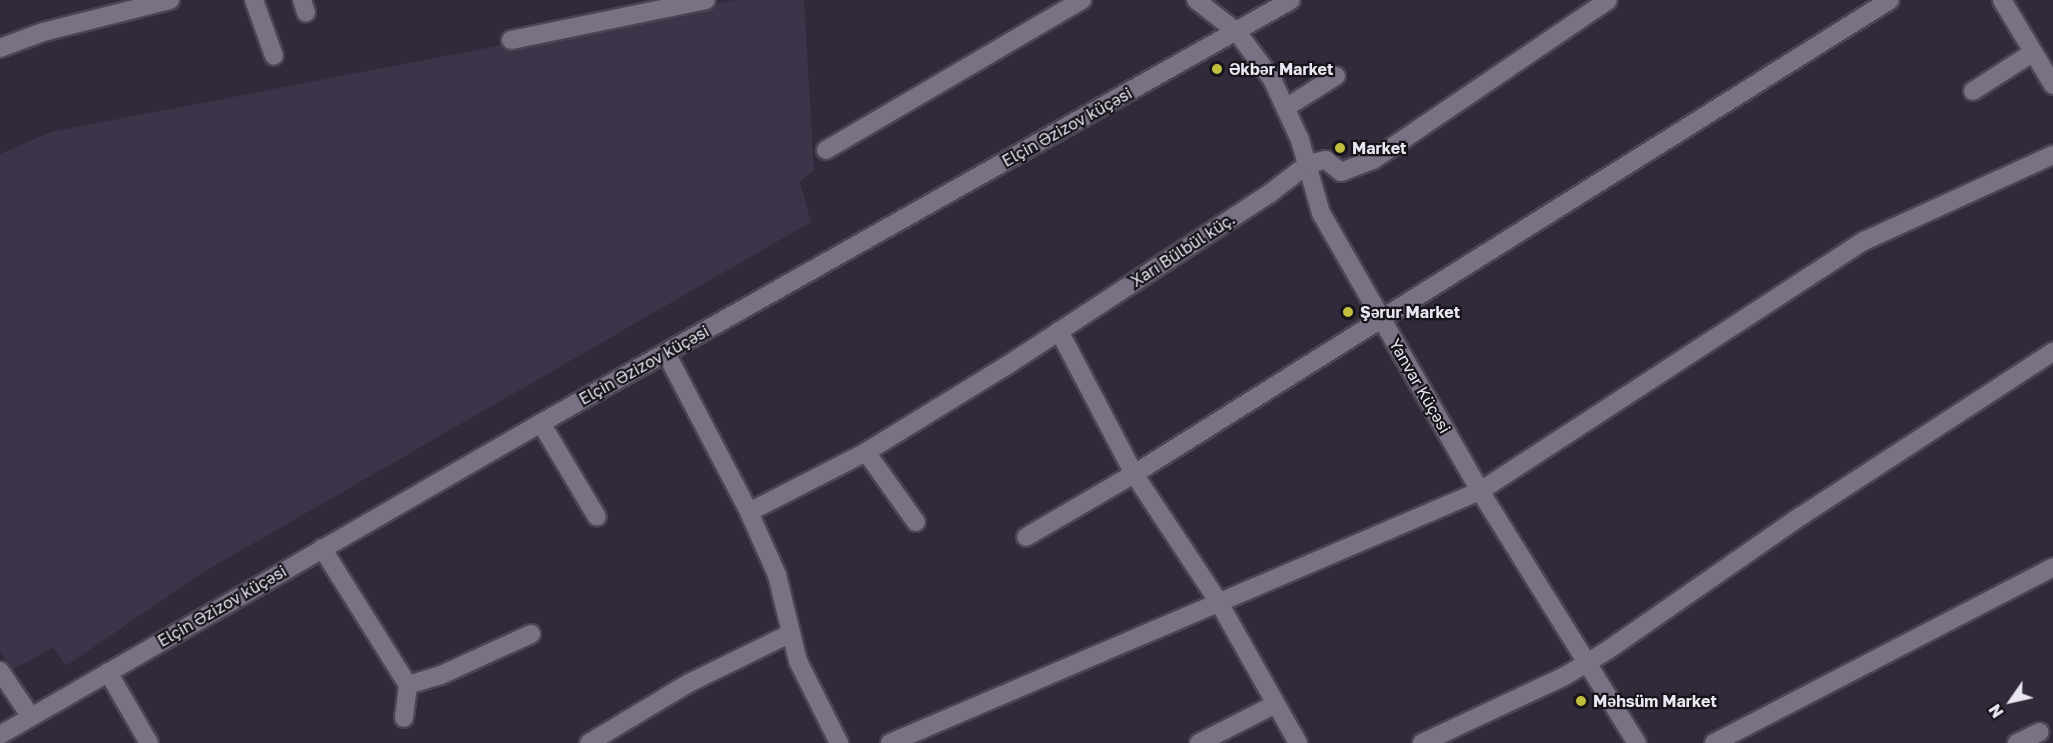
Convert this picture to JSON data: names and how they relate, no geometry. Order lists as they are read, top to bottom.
{
  "streets": {
    "street": ["Elçin Əzizov küçəsi", "Xarı Bülbül küç.", "Yanvar Küçəsi"]
  },
  "crossings": [
    ["Elçin Əzizov küçəsi", "Yanvar Küçəsi"],
    ["Xarı Bülbül küç.", "Yanvar Küçəsi"]
  ],
  "places": [
    "Əkbər Market",
    "Market",
    "Şərur Market",
    "Məhsüm Market"
  ],
  "north": "bottom left"
}
